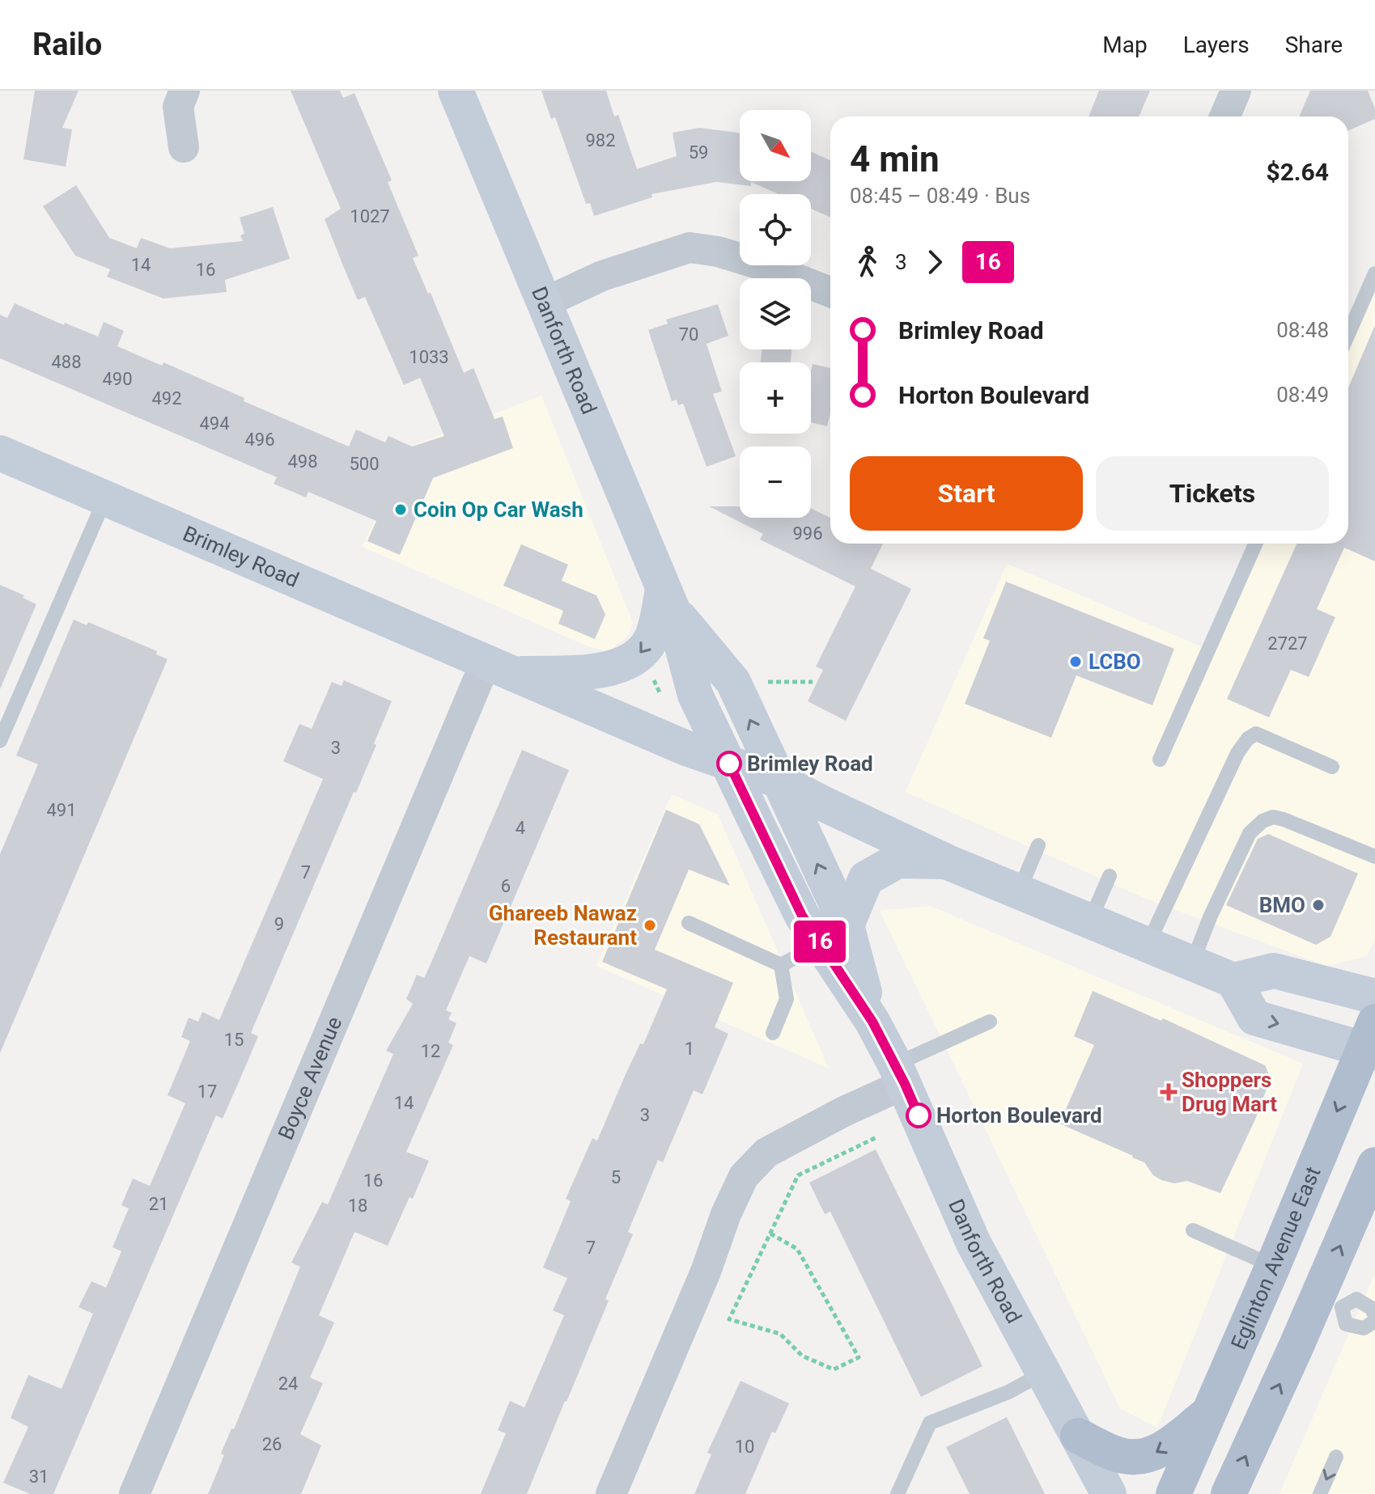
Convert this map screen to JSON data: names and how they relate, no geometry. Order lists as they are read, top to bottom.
{
  "streets": {
    "main road": ["Danforth Road", "Brimley Road", "Eglinton Avenue East"],
    "street": ["Boyce Avenue"]
  },
  "crossings": [
    ["Danforth Road", "Brimley Road"],
    ["Brimley Road", "Boyce Avenue"]
  ],
  "places": {
    "other": [
      "Coin Op Car Wash",
      "LCBO",
      "Brimley Road",
      "BMO",
      "Ghareeb Nawaz Restaurant",
      "Horton Boulevard"
    ],
    "health": ["Shoppers Drug Mart"]
  },
  "lines": ["bus line 16"],
  "house_numbers": [
    "982",
    "59",
    "1027",
    "14",
    "16",
    "70",
    "1033",
    "488",
    "490",
    "492",
    "494",
    "496",
    "498",
    "500",
    "996",
    "2727",
    "3",
    "491",
    "4",
    "7",
    "6",
    "9",
    "15",
    "1",
    "12",
    "17",
    "14",
    "3",
    "5",
    "16",
    "21",
    "18",
    "7",
    "24",
    "26",
    "10",
    "31"
  ],
  "north": "bottom right",
  "page": {
    "header": "Railo",
    "nav": ["Map", "Layers", "Share"],
    "on_map": "16",
    "map_buttons": ["+", "−"],
    "heading": ["4 min", "08:45 – 08:49 · Bus", "$2.64"],
    "legs": ["3", "16"],
    "list": [
      {
        "name": "Brimley Road",
        "value": "08:48"
      },
      {
        "name": "Horton Boulevard",
        "value": "08:49"
      }
    ],
    "buttons": ["Start", "Tickets"]
  }
}
